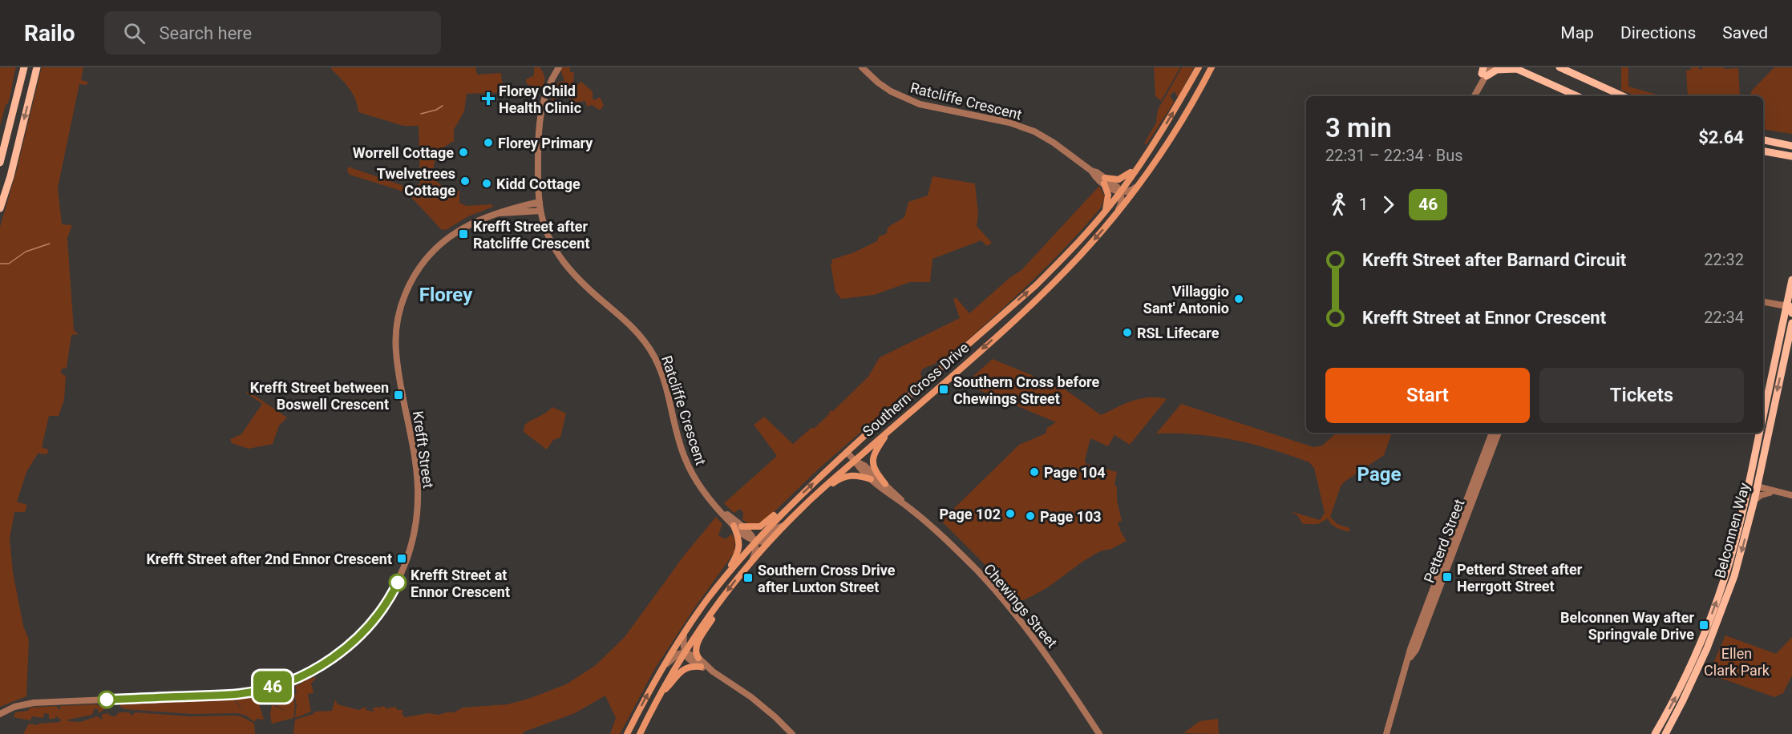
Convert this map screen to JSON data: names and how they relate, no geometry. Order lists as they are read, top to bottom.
{
  "streets": {
    "main road": ["Southern Cross Drive", "Belconnen Way"],
    "street": [
      "Ratcliffe Crescent",
      "Krefft Street",
      "Petterd Street",
      "Chewings Street"
    ]
  },
  "crossings": [
    ["Ratcliffe Crescent", "Southern Cross Drive"],
    ["Ratcliffe Crescent", "Krefft Street"],
    ["Southern Cross Drive", "Chewings Street"]
  ],
  "districts": ["Florey", "Page"],
  "parks": ["Ellen Clark Park"],
  "places": {
    "health": ["Florey Child Health Clinic"],
    "other": [
      "Florey Primary",
      "Worrell Cottage",
      "Twelvetrees Cottage",
      "Kidd Cottage",
      "Villaggio Sant' Antonio",
      "RSL Lifecare",
      "Page 104",
      "Page 102",
      "Page 103",
      "Krefft Street at Ennor Crescent"
    ],
    "transit": [
      "Krefft Street after Ratcliffe Crescent",
      "Southern Cross before Chewings Street",
      "Krefft Street between Boswell Crescent",
      "Krefft Street after 2nd Ennor Crescent",
      "Petterd Street after Herrgott Street",
      "Southern Cross Drive after Luxton Street",
      "Belconnen Way after Springvale Drive"
    ]
  },
  "lines": ["bus line 46"],
  "page": {
    "header": "Railo",
    "search": "Search here",
    "nav": ["Map", "Directions", "Saved"],
    "on_map": "46",
    "heading": ["3 min", "22:31 – 22:34 · Bus", "$2.64"],
    "legs": ["1", "46"],
    "list": [
      {
        "name": "Krefft Street after Barnard Circuit",
        "value": "22:32"
      },
      {
        "name": "Krefft Street at Ennor Crescent",
        "value": "22:34"
      }
    ],
    "buttons": ["Start", "Tickets"]
  }
}
